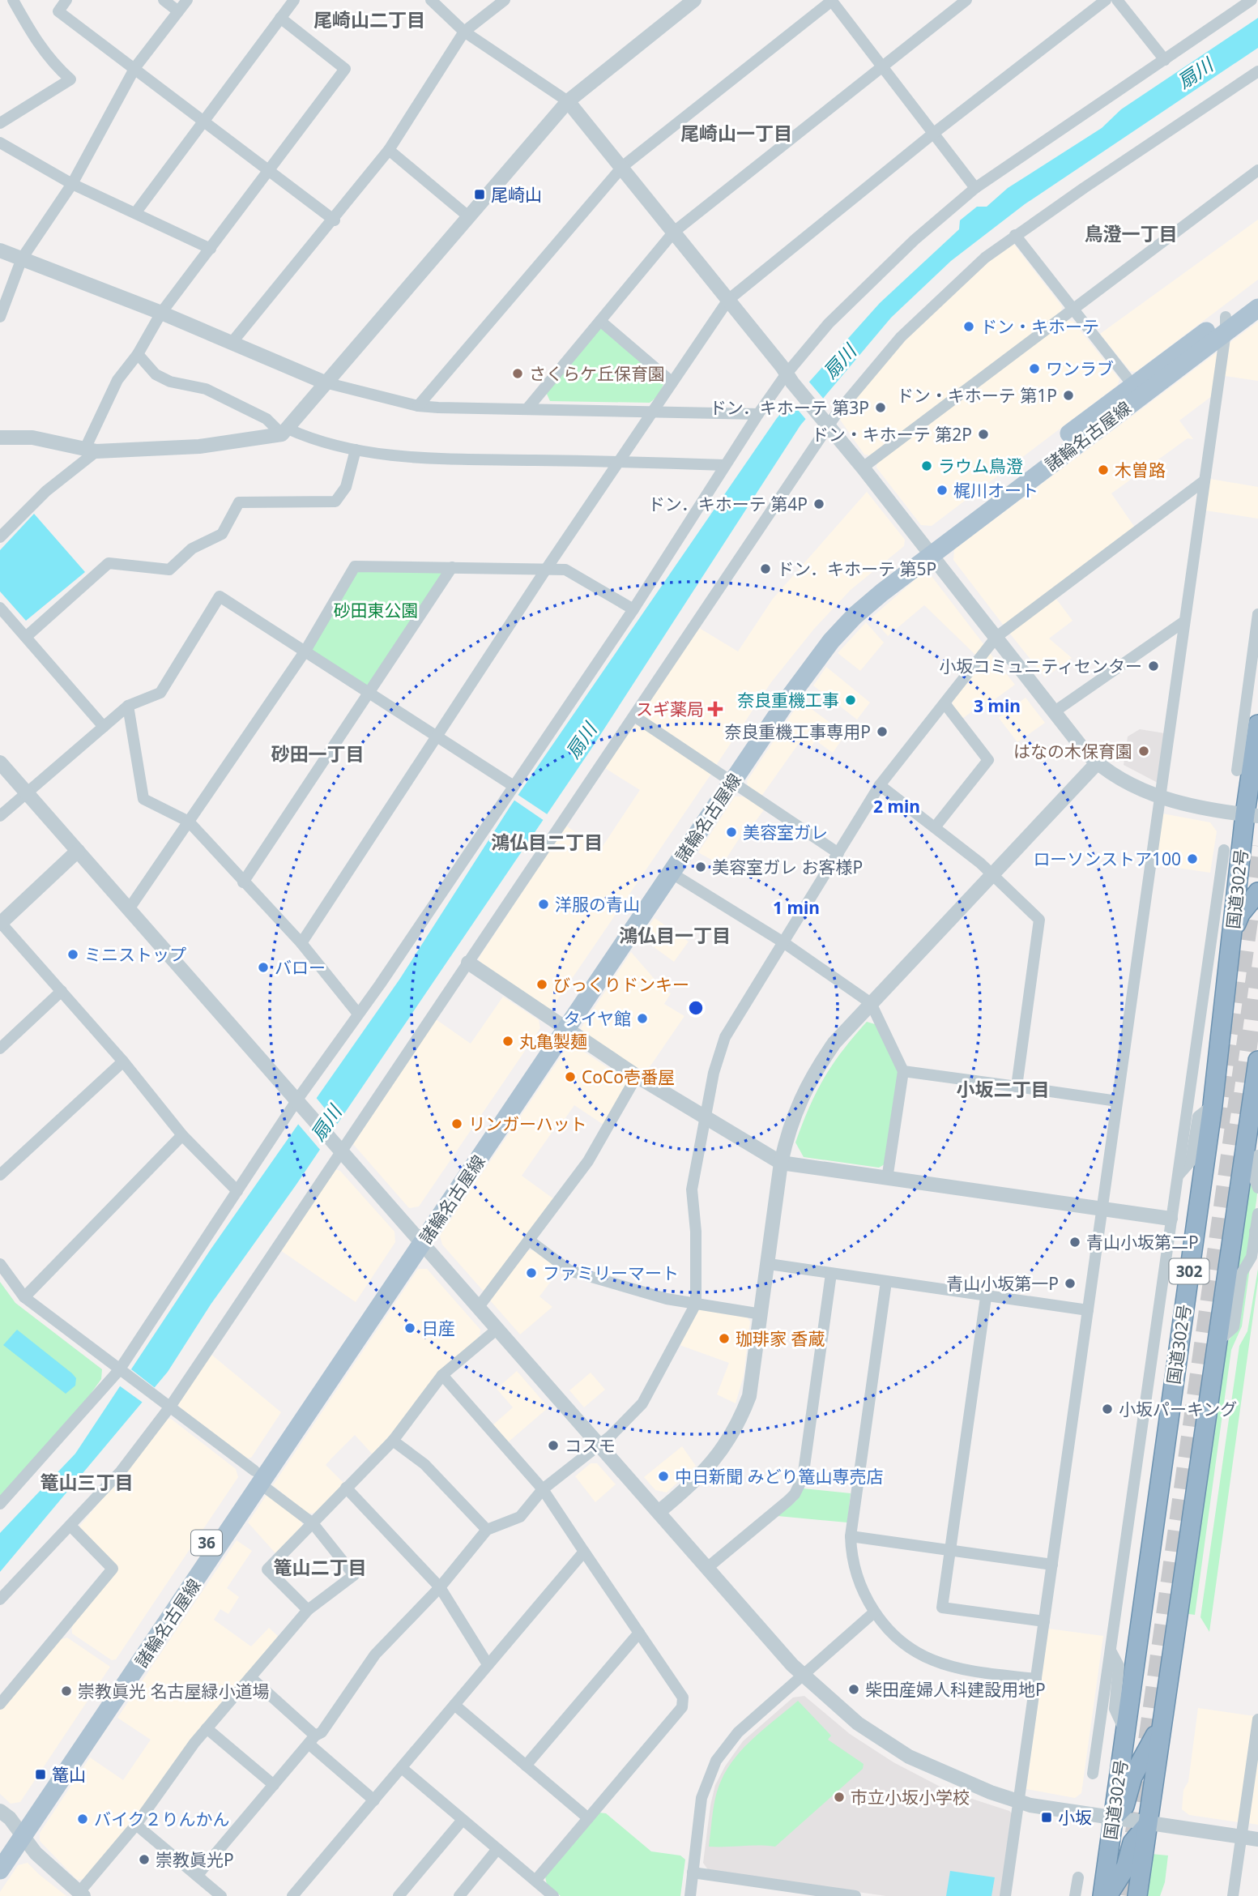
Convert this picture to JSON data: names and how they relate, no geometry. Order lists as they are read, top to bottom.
{
  "streets": {
    "highway": ["国道302号", "302"],
    "main road": ["諸輪名古屋線", "36"]
  },
  "districts": [
    "尾崎山二丁目",
    "尾崎山一丁目",
    "鳥澄一丁目",
    "砂田一丁目",
    "鴻仏目二丁目",
    "鴻仏目一丁目",
    "小坂二丁目",
    "篭山三丁目",
    "篭山二丁目"
  ],
  "water": ["扇川"],
  "parks": ["砂田東公園"],
  "places": {
    "transit": ["尾崎山", "篭山", "小坂"],
    "other": [
      "ドン・キホーテ",
      "ワンラブ",
      "さくらケ丘保育園",
      "ドン・キホーテ 第1P",
      "ドン．キホーテ 第3P",
      "ドン・キホーテ 第2P",
      "ラウム鳥澄",
      "木曽路",
      "梶川オート",
      "ドン．キホーテ 第4P",
      "ドン．キホーテ 第5P",
      "小坂コミュニティセンター",
      "奈良重機工事",
      "奈良重機工事専用P",
      "はなの木保育園",
      "美容室ガレ",
      "ローソンストア100",
      "美容室ガレ お客様P",
      "洋服の青山",
      "ミニストップ",
      "バロー",
      "びっくりドンキー",
      "タイヤ館",
      "丸亀製麺",
      "CoCo壱番屋",
      "リンガーハット",
      "青山小坂第二P",
      "ファミリーマート",
      "青山小坂第一P",
      "日産",
      "珈琲家 香蔵",
      "小坂パーキング",
      "コスモ",
      "中日新聞 みどり篭山専売店",
      "柴田産婦人科建設用地P",
      "崇教眞光 名古屋緑小道場",
      "市立小坂小学校",
      "バイク２りんかん",
      "崇教眞光P"
    ],
    "health": ["スギ薬局"]
  },
  "rings": ["3 min", "2 min", "1 min"]
}
